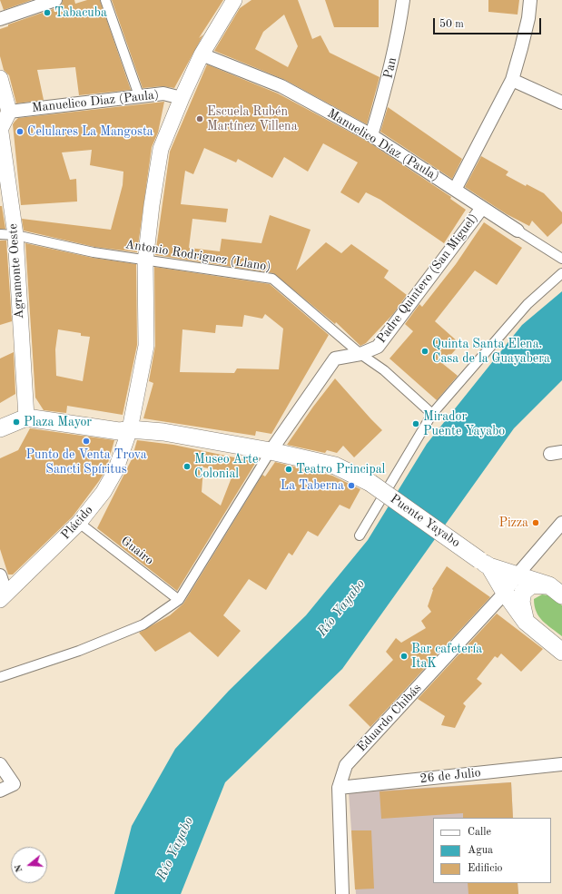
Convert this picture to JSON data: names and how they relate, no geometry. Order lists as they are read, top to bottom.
{
  "streets": {
    "main road": ["Puente Yayabo"],
    "street": [
      "Pan",
      "Manuelico Diaz (Paula)",
      "Manuelico Díaz (Paula)",
      "Antonio Rodriguez (Llano)",
      "Agramonte Oeste",
      "Padre Quintero (San Miguel)",
      "Plácido",
      "Guairo",
      "Eduardo Chibás",
      "26 de Julio"
    ]
  },
  "crossings": [
    ["Pan", "Manuelico Díaz (Paula)"],
    ["Manuelico Diaz (Paula)", "Plácido"],
    ["Manuelico Díaz (Paula)", "Padre Quintero (San Miguel)"],
    ["Manuelico Díaz (Paula)", "Plácido"],
    ["Antonio Rodriguez (Llano)", "Agramonte Oeste"],
    ["Antonio Rodriguez (Llano)", "Padre Quintero (San Miguel)"],
    ["Antonio Rodriguez (Llano)", "Plácido"],
    ["Agramonte Oeste", "Puente Yayabo"],
    ["Padre Quintero (San Miguel)", "Puente Yayabo"],
    ["Padre Quintero (San Miguel)", "Guairo"],
    ["Puente Yayabo", "Plácido"],
    ["Plácido", "Guairo"],
    ["Eduardo Chibás", "26 de Julio"]
  ],
  "water": ["Río Yayabo"],
  "places": [
    "Tabacuba",
    "Escuela Rubén Martínez Villena",
    "Celulares La Mangosta",
    "Quinta Santa Elena. Casa de la Guayabera",
    "Plaza Mayor",
    "Mirador Puente Yayabo",
    "Punto de Venta Trova Sancti Spíritus",
    "Museo Arte Colonial",
    "Teatro Principal",
    "La Taberna",
    "Pizza",
    "Bar cafetería ItaK"
  ],
  "legend": ["Calle", "Agua", "Edificio"],
  "scale_bar": "50 m",
  "north": "left"
}
